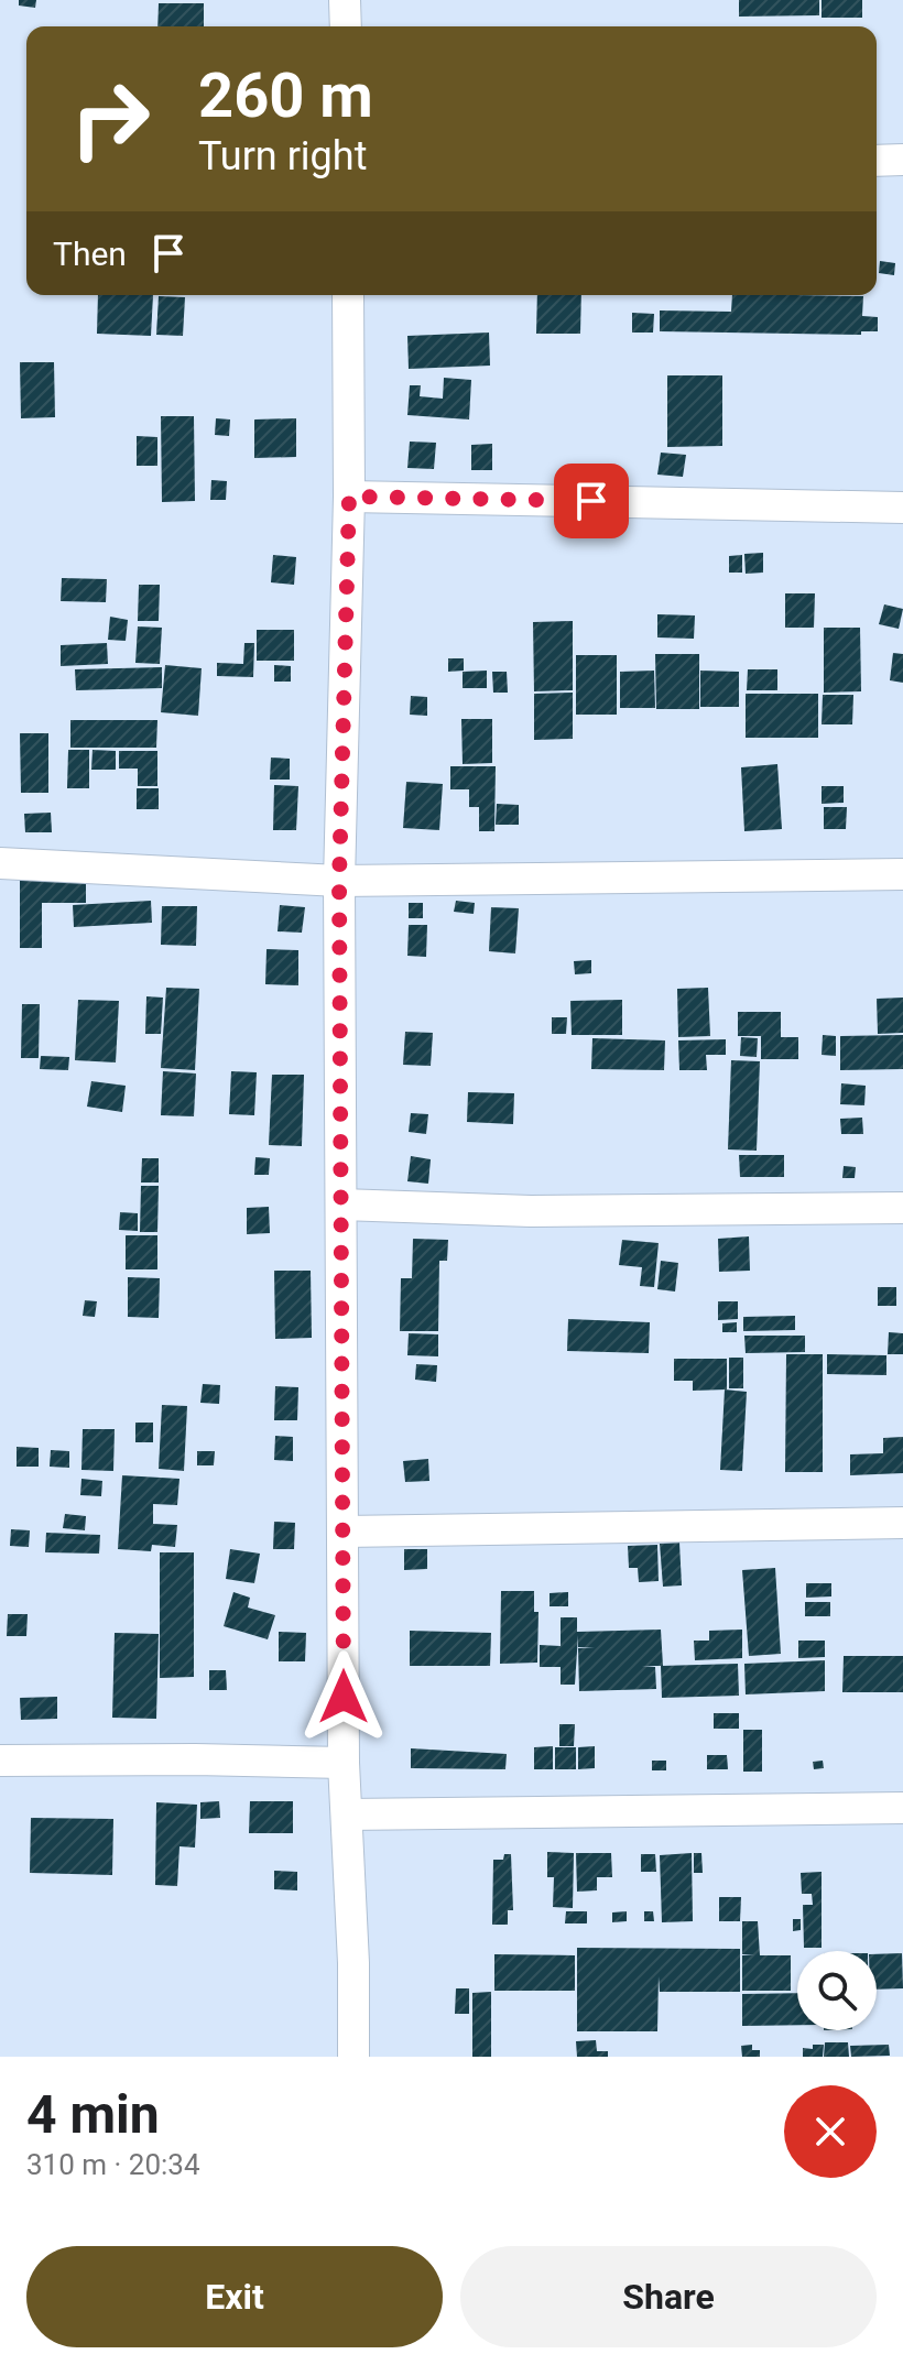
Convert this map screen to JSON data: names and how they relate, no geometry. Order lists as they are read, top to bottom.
{
  "page": {
    "turn": ["260 m", "Turn right"],
    "then": "Then",
    "heading": ["4 min", "310 m · 20:34"],
    "buttons": ["Exit", "Share"]
  }
}
